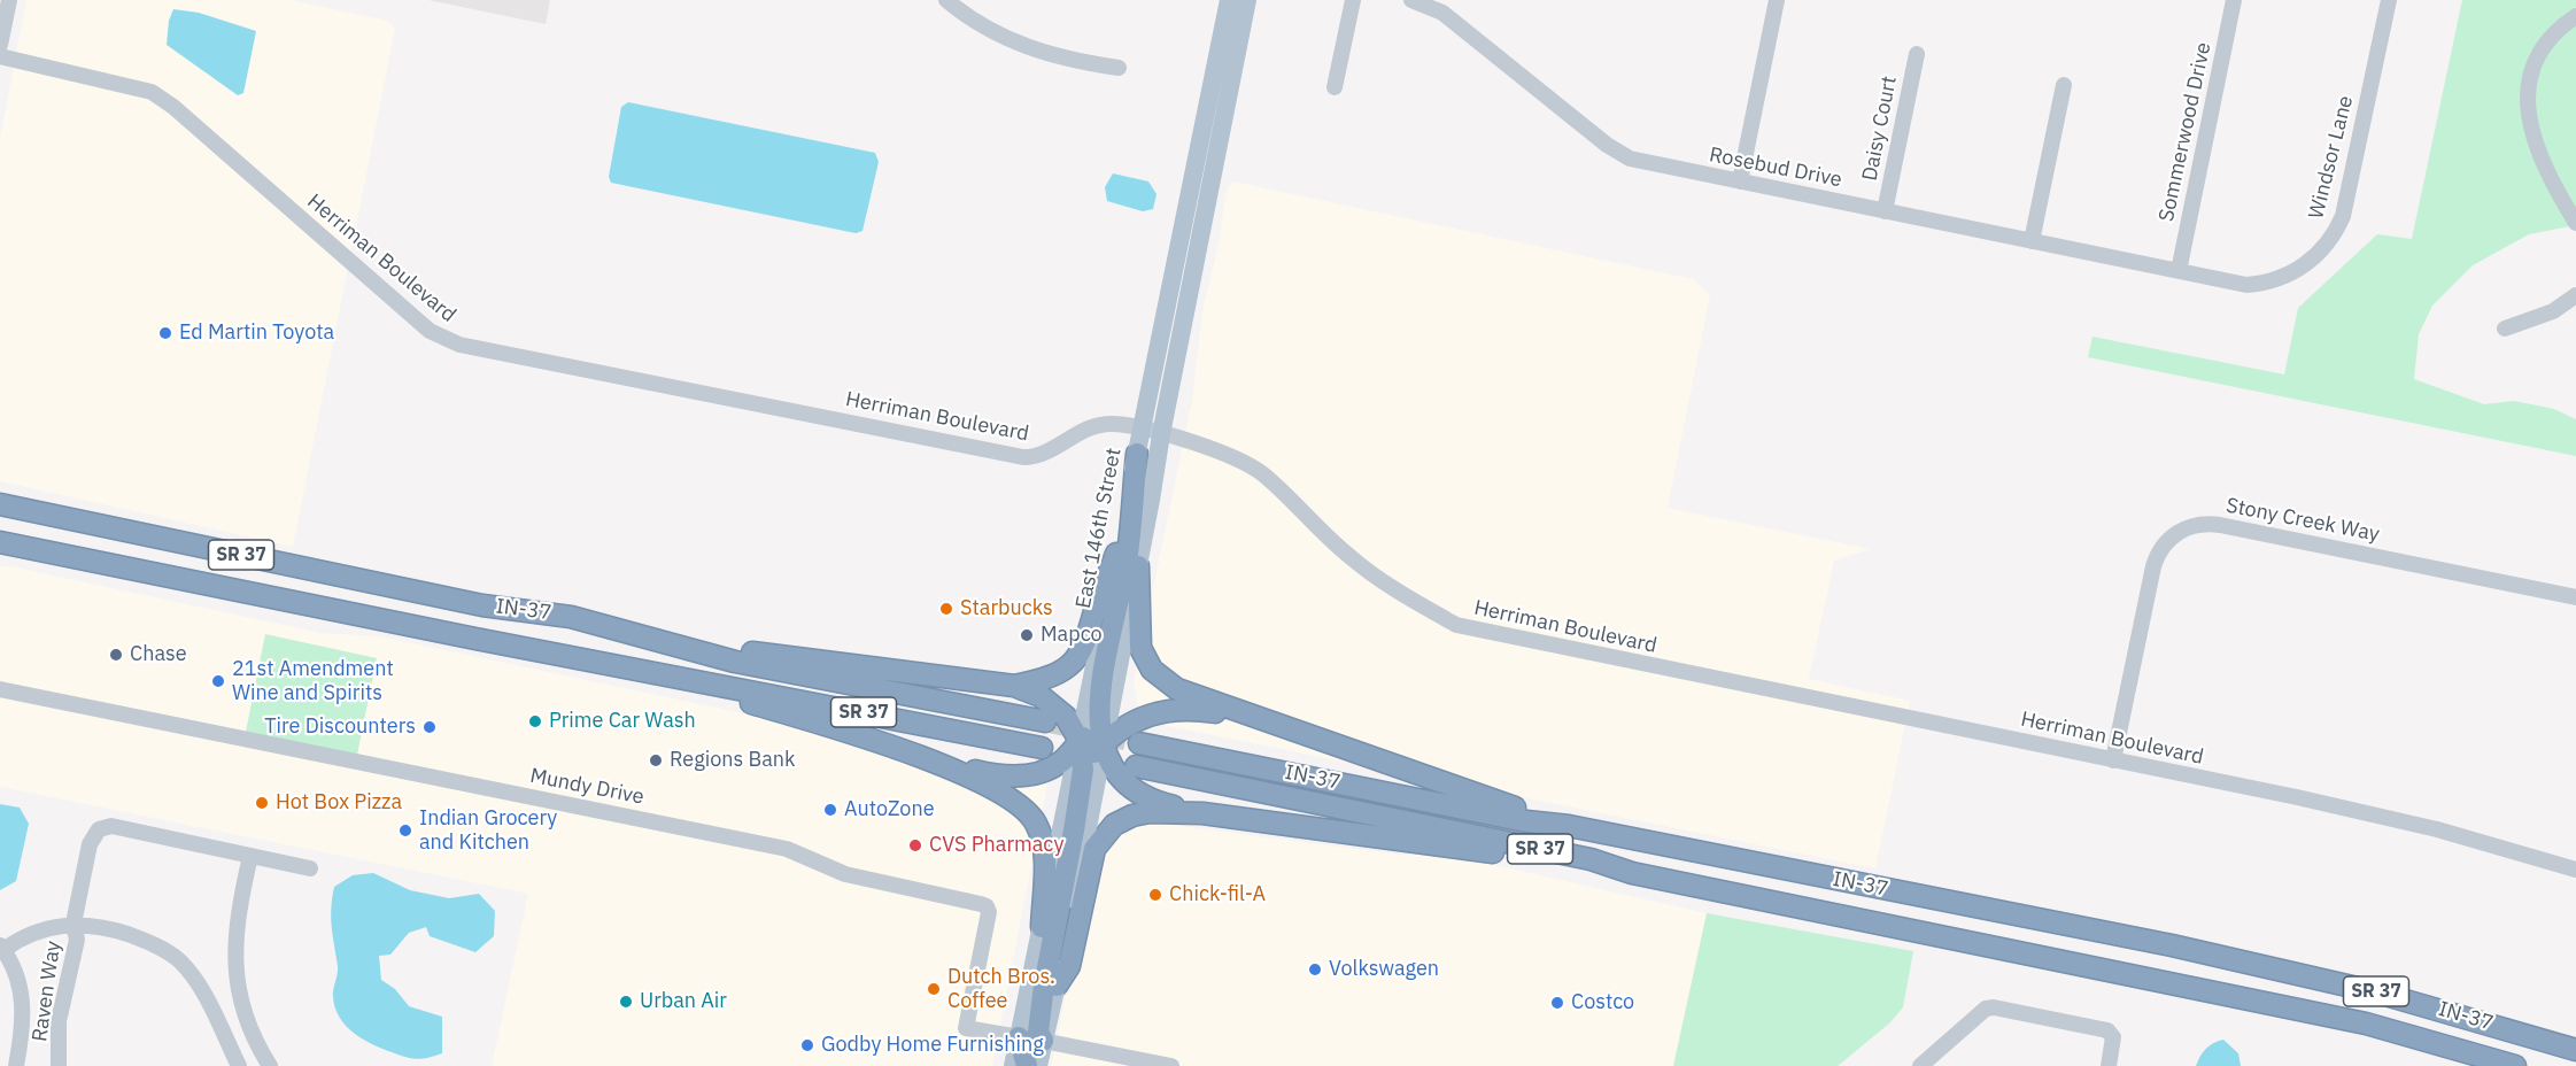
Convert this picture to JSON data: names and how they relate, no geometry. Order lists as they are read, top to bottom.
{
  "streets": {
    "highway": ["SR 37", "IN-37"],
    "main road": ["East 146th Street"],
    "street": [
      "Daisy Court",
      "Sommerwood Drive",
      "Windsor Lane",
      "Rosebud Drive",
      "Herriman Boulevard",
      "Stony Creek Way",
      "Mundy Drive",
      "Raven Way"
    ]
  },
  "crossings": [
    ["Daisy Court", "Rosebud Drive"],
    ["Sommerwood Drive", "Windsor Lane"],
    ["Sommerwood Drive", "Rosebud Drive"],
    ["Windsor Lane", "Rosebud Drive"],
    ["Herriman Boulevard", "Stony Creek Way"],
    ["Herriman Boulevard", "East 146th Street"],
    ["East 146th Street", "Mundy Drive"]
  ],
  "places": [
    "Ed Martin Toyota",
    "Starbucks",
    "Mapco",
    "Chase",
    "21st Amendment Wine and Spirits",
    "Prime Car Wash",
    "Tire Discounters",
    "Regions Bank",
    "Hot Box Pizza",
    "AutoZone",
    "Indian Grocery and Kitchen",
    "CVS Pharmacy",
    "Chick-fil-A",
    "Volkswagen",
    "Dutch Bros. Coffee",
    "Urban Air",
    "Costco",
    "Godby Home Furnishing"
  ]
}
